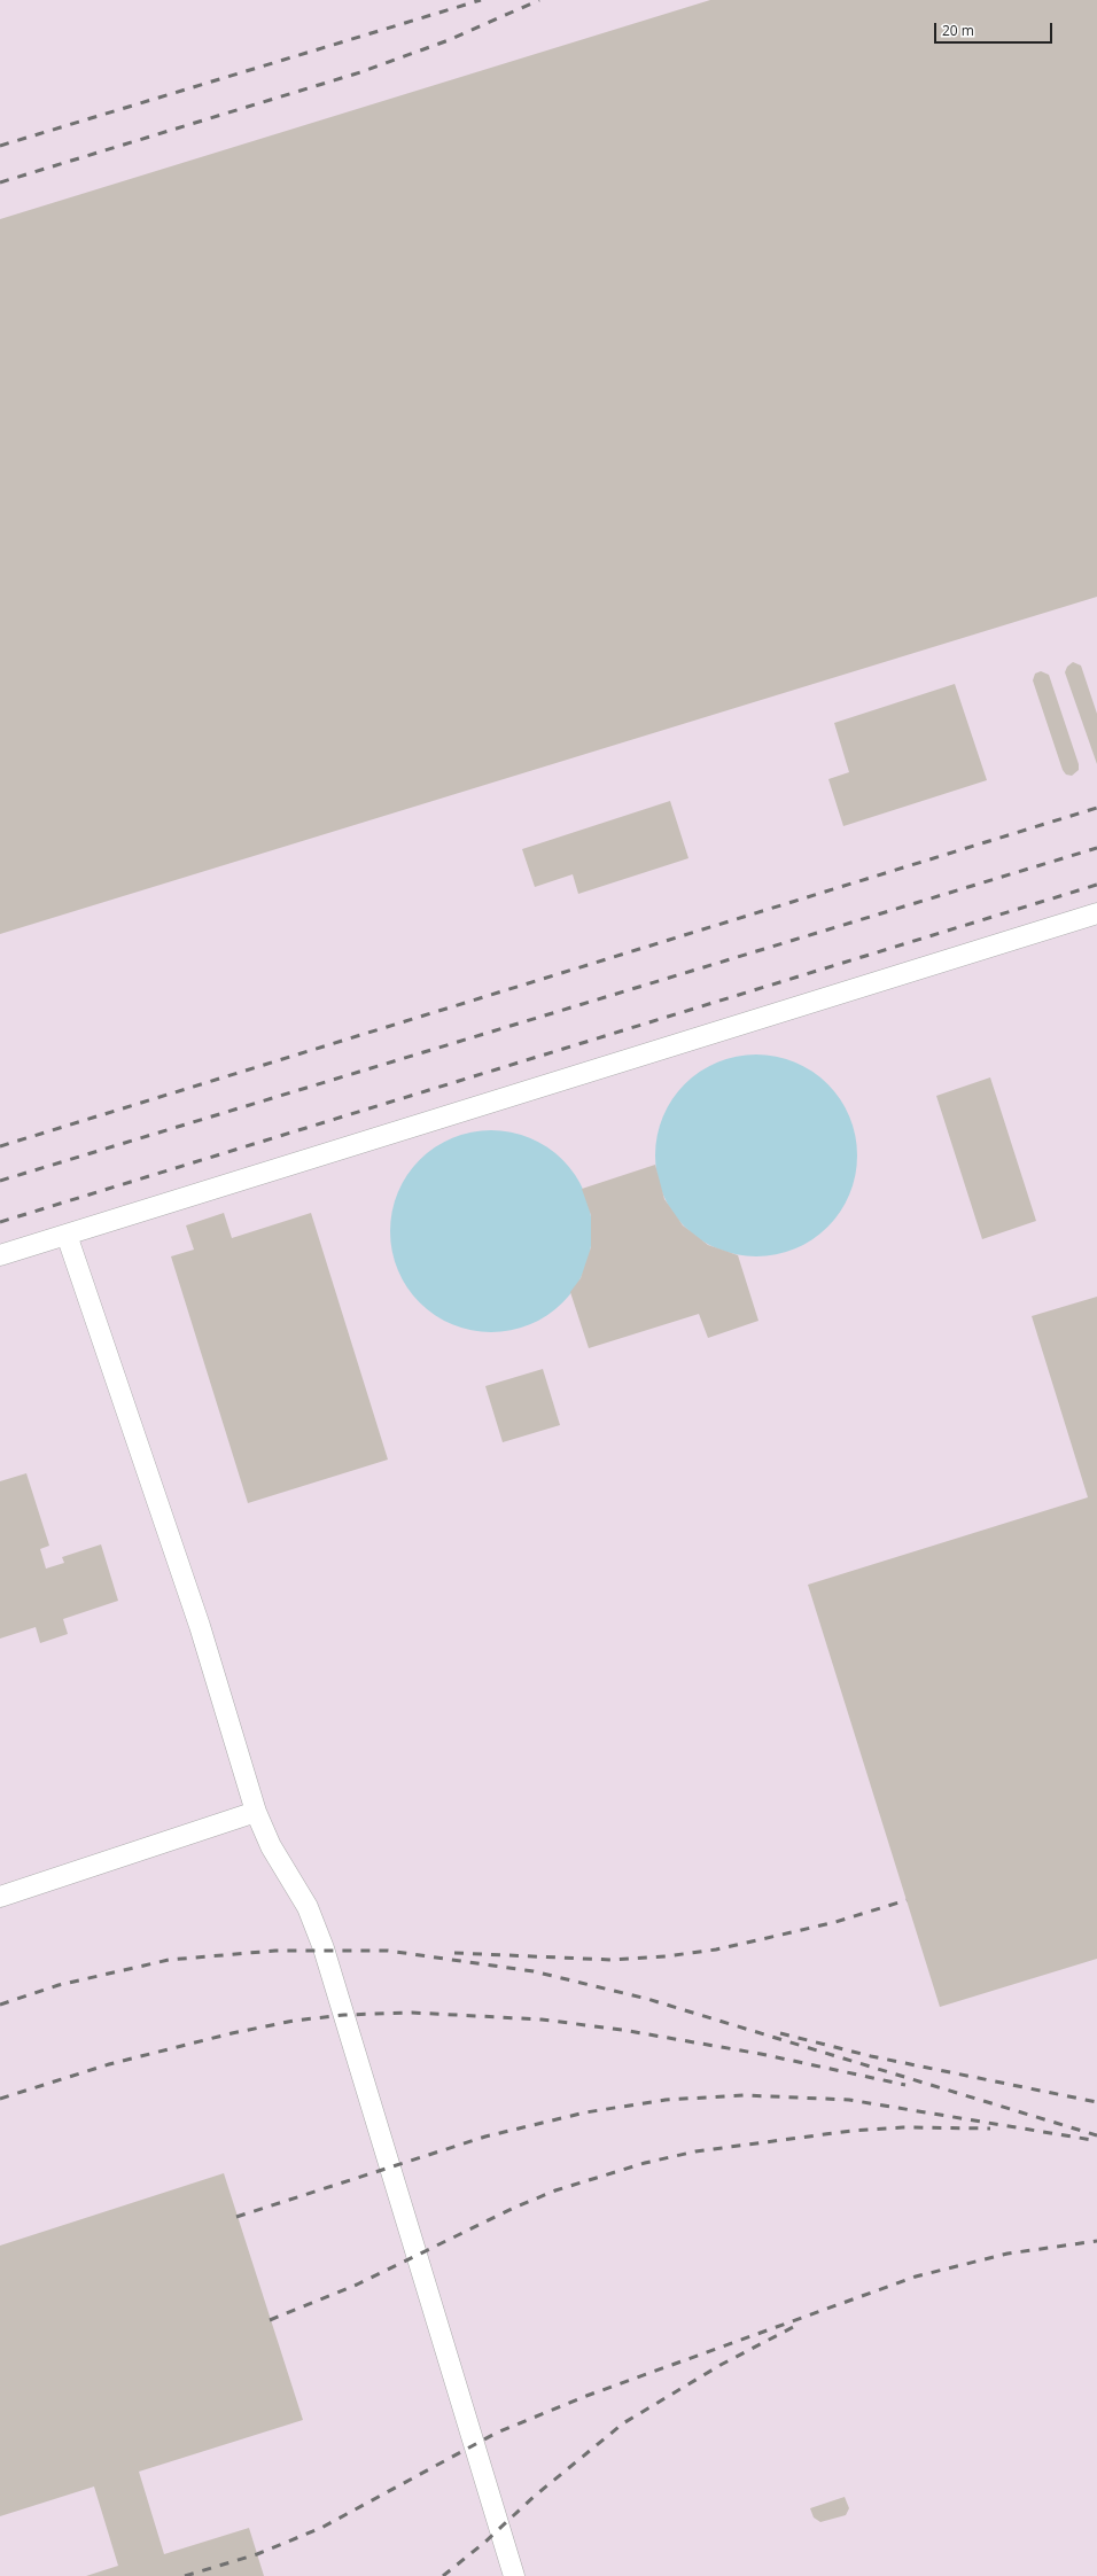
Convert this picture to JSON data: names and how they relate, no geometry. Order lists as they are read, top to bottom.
{
  "scale_bar": "20 m"
}
